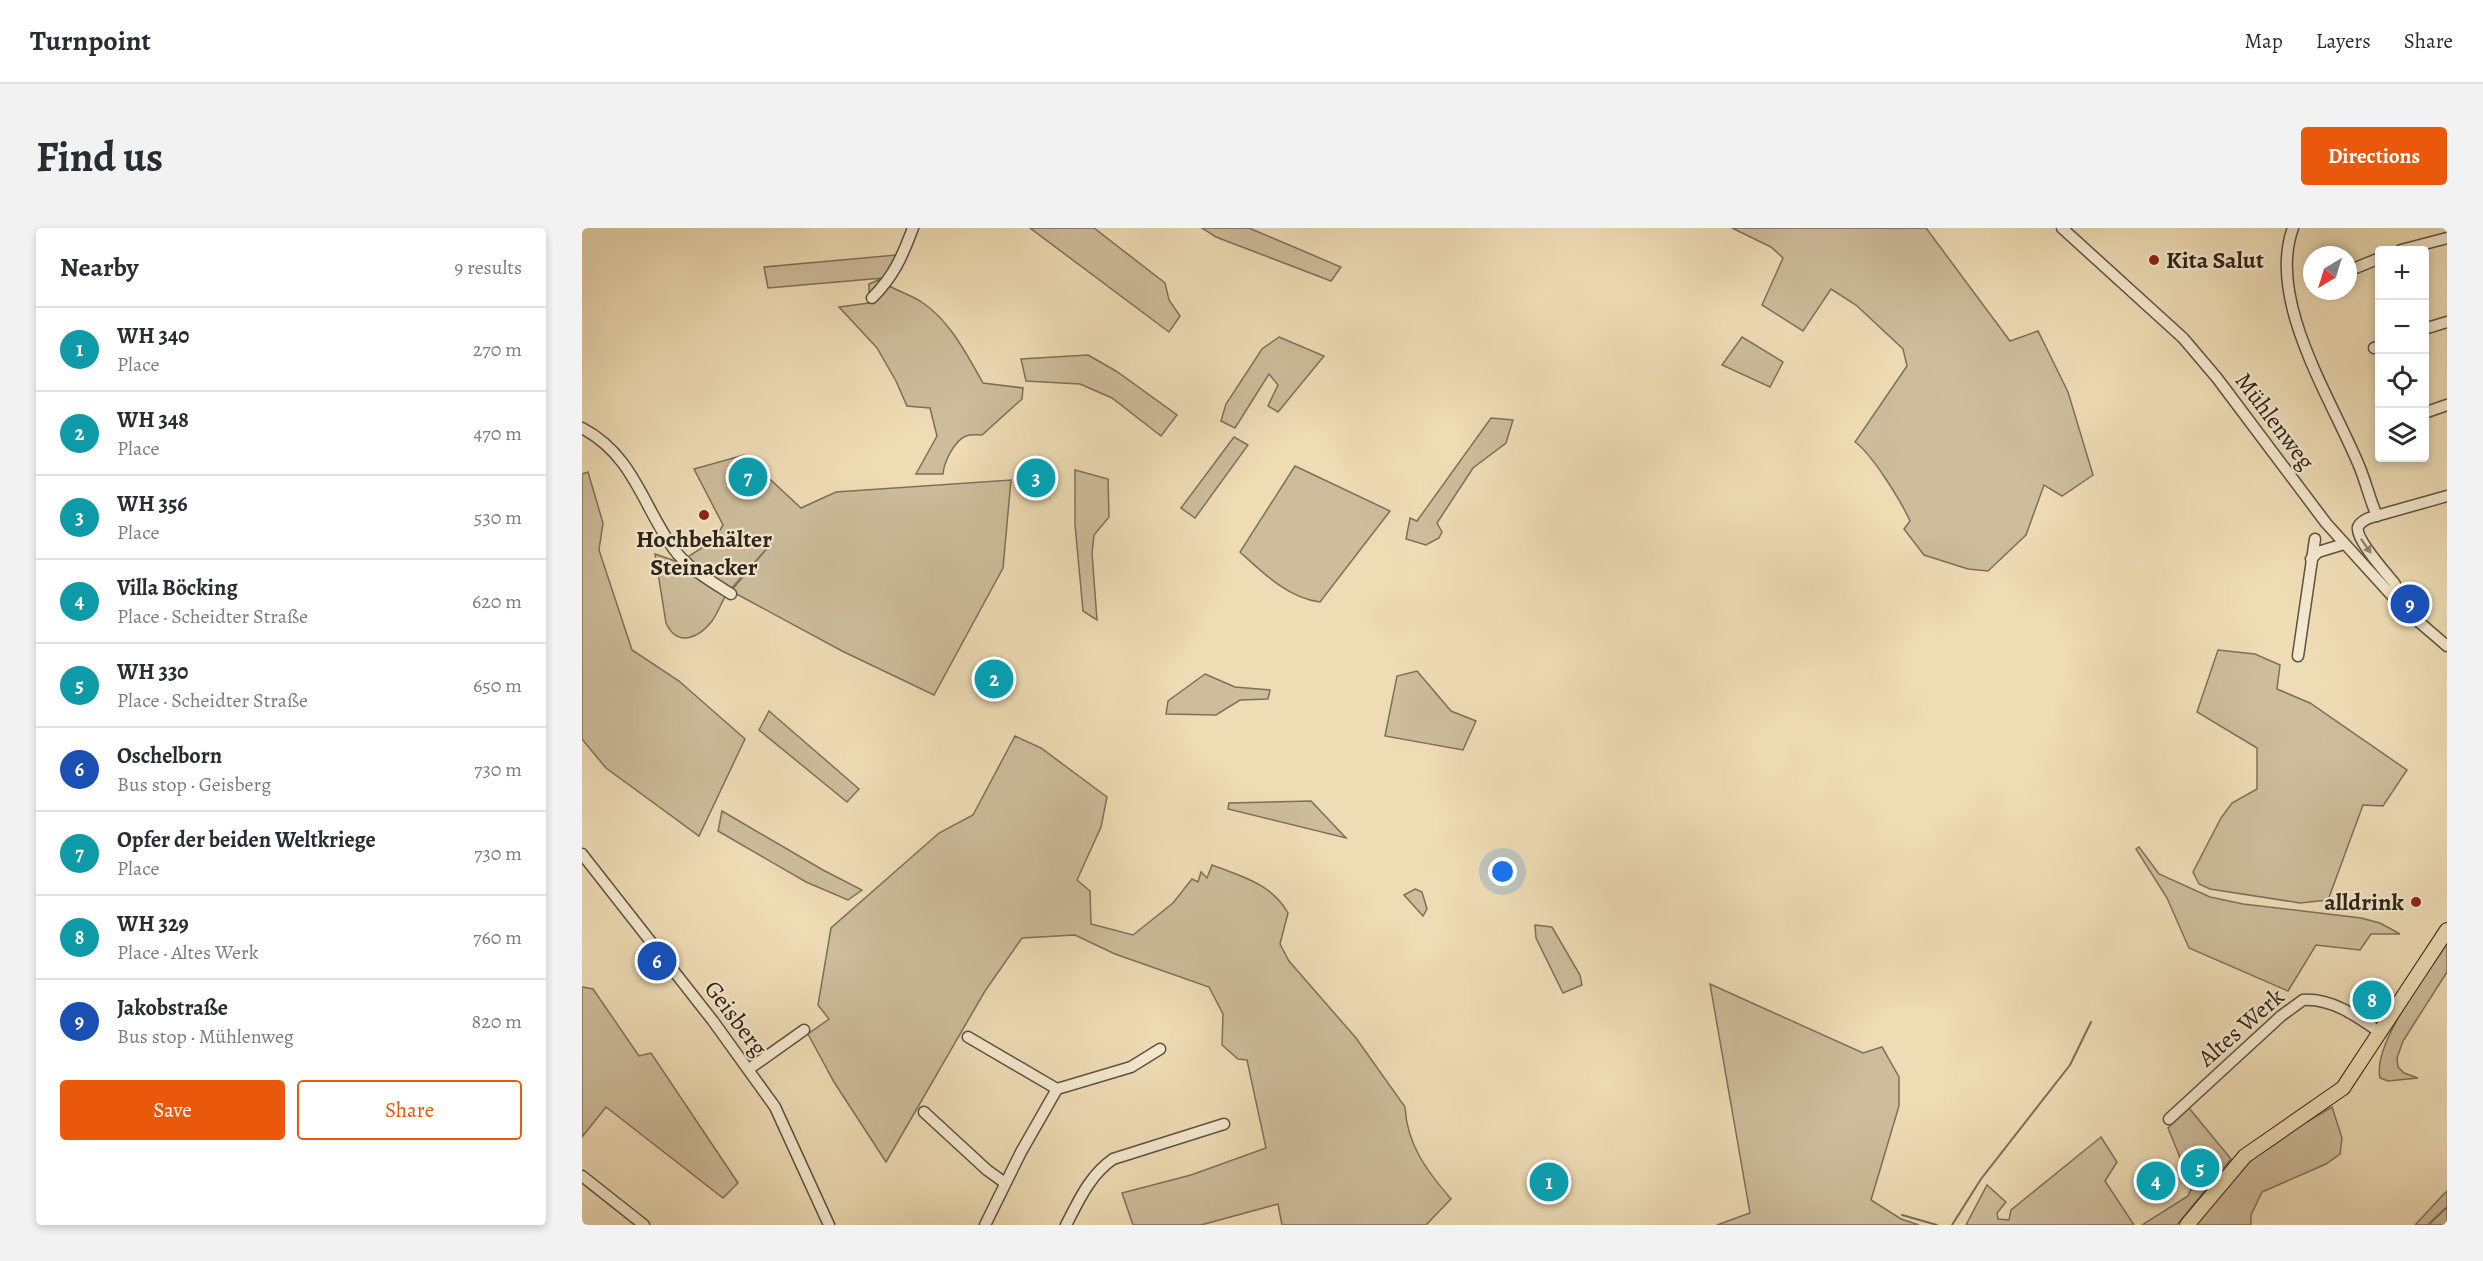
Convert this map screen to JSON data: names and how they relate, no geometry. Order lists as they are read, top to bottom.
{
  "streets": {
    "street": ["Mühlenweg", "Geisberg", "Altes Werk"]
  },
  "places": ["Kita Salut", "Hochbehälter Steinacker", "alldrink"],
  "north": "bottom left",
  "page": {
    "header": "Turnpoint",
    "nav": ["Map", "Layers", "Share"],
    "buttons": [
      "Directions",
      ["Save", "Share"]
    ],
    "title": "Find us",
    "heading": ["Nearby", "9 results"],
    "map_buttons": ["+", "−"],
    "list": [
      {
        "mark": "1",
        "name": "WH 340",
        "note": "Place",
        "value": "270 m"
      },
      {
        "mark": "2",
        "name": "WH 348",
        "note": "Place",
        "value": "470 m"
      },
      {
        "mark": "3",
        "name": "WH 356",
        "note": "Place",
        "value": "530 m"
      },
      {
        "mark": "4",
        "name": "Villa Böcking",
        "note": "Place · Scheidter Straße",
        "value": "620 m"
      },
      {
        "mark": "5",
        "name": "WH 330",
        "note": "Place · Scheidter Straße",
        "value": "650 m"
      },
      {
        "mark": "6",
        "name": "Oschelborn",
        "note": "Bus stop · Geisberg",
        "value": "730 m"
      },
      {
        "mark": "7",
        "name": "Opfer der beiden Weltkriege",
        "note": "Place",
        "value": "730 m"
      },
      {
        "mark": "8",
        "name": "WH 329",
        "note": "Place · Altes Werk",
        "value": "760 m"
      },
      {
        "mark": "9",
        "name": "Jakobstraße",
        "note": "Bus stop · Mühlenweg",
        "value": "820 m"
      }
    ],
    "pins": [
      "7",
      "3",
      "9",
      "2",
      "6",
      "8",
      "5",
      "4",
      "1"
    ]
  }
}
